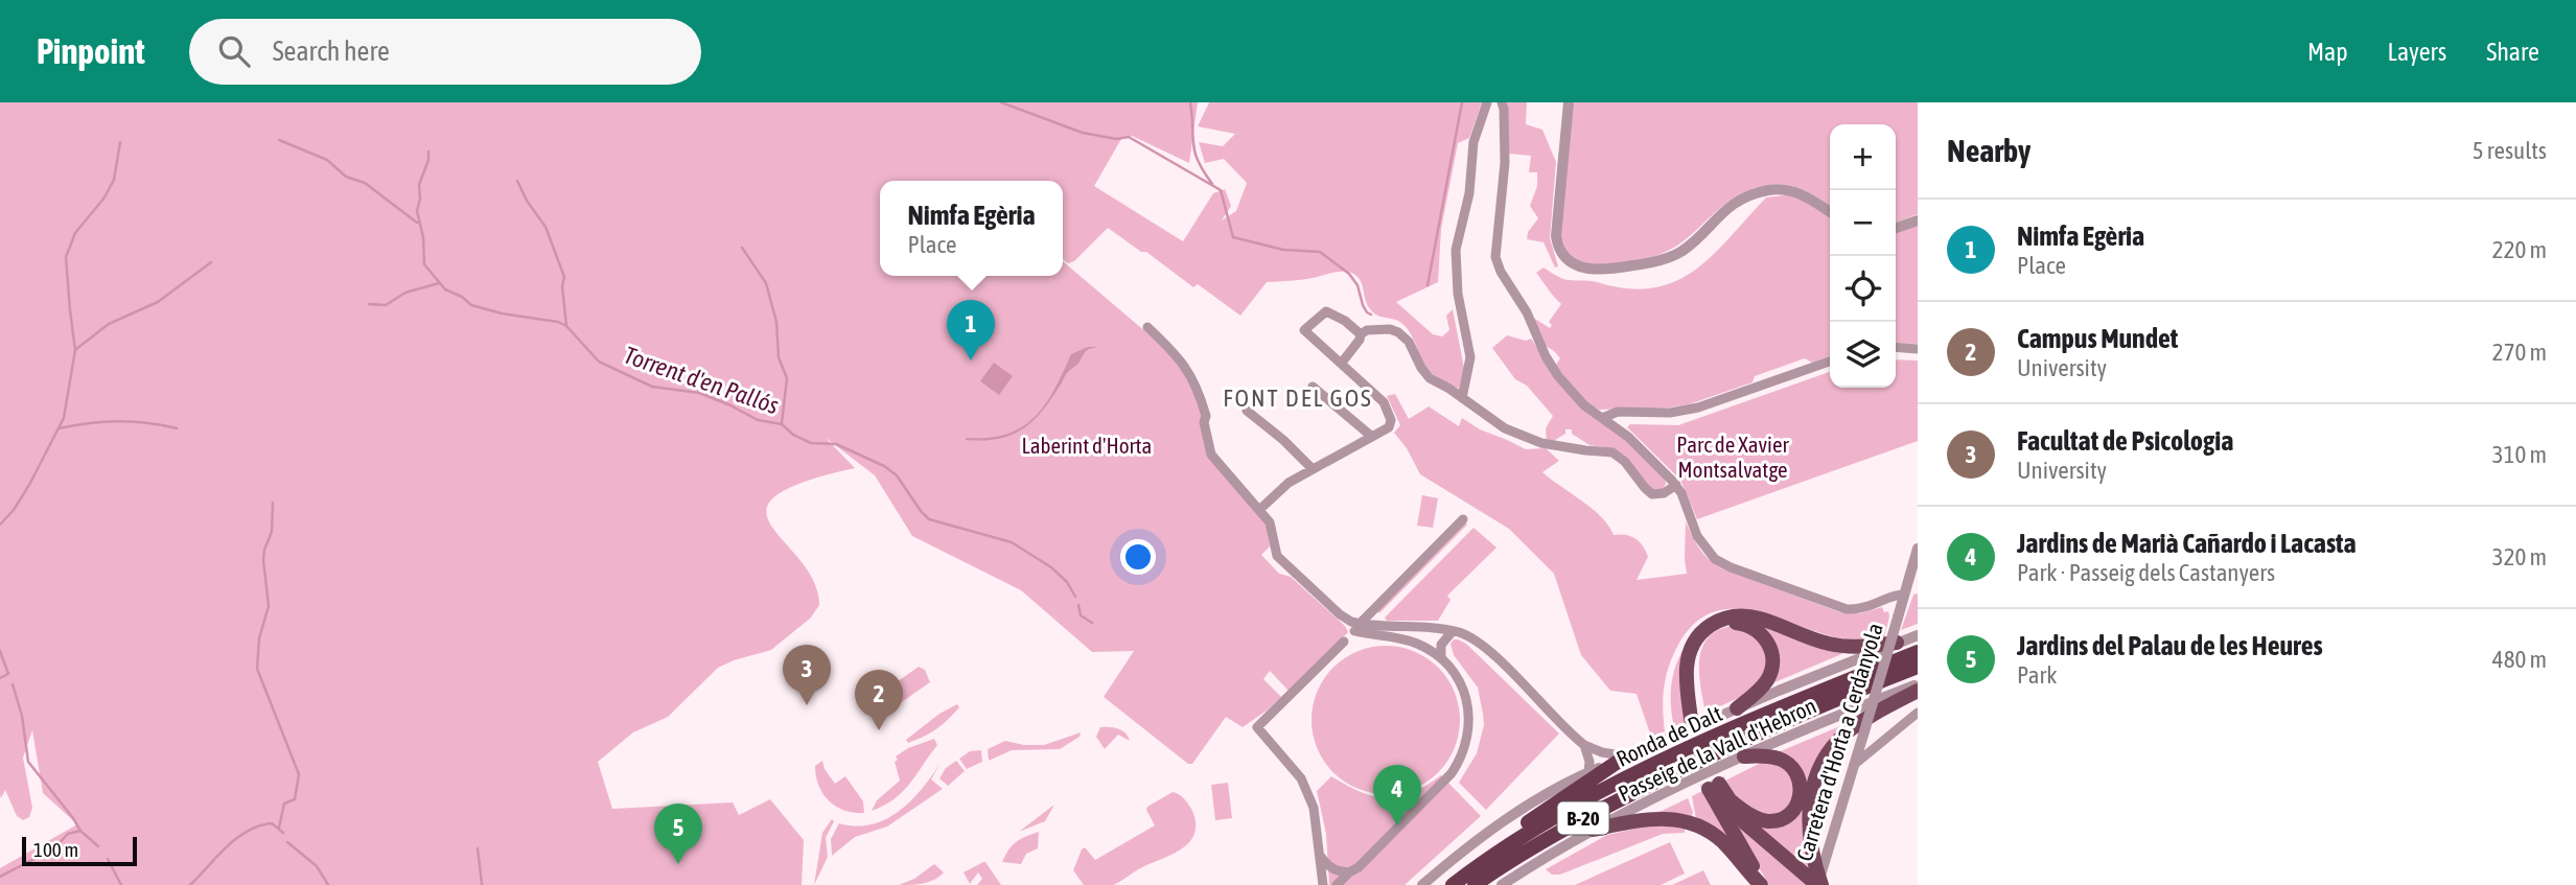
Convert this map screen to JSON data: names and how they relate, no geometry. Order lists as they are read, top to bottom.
{
  "streets": {
    "highway": ["Ronda de Dalt", "B-20"],
    "street": ["Carretera d'Horta a Cerdanyola", "Passeig de la Vall d'Hebron"]
  },
  "districts": ["FONT DEL GOS"],
  "water": ["Torrent d'en Pallós"],
  "parks": ["Parc de Xavier Montsalvatge", "Laberint d'Horta"],
  "scale_bar": "100 m",
  "page": {
    "header": "Pinpoint",
    "search": "Search here",
    "nav": ["Map", "Layers", "Share"],
    "heading": ["Nearby", "5 results"],
    "map_buttons": ["+", "−"],
    "popup": ["Nimfa Egèria", "Place"],
    "list": [
      {
        "mark": "1",
        "name": "Nimfa Egèria",
        "note": "Place",
        "value": "220 m"
      },
      {
        "mark": "2",
        "name": "Campus Mundet",
        "note": "University",
        "value": "270 m"
      },
      {
        "mark": "3",
        "name": "Facultat de Psicologia",
        "note": "University",
        "value": "310 m"
      },
      {
        "mark": "4",
        "name": "Jardins de Marià Cañardo i Lacasta",
        "note": "Park · Passeig dels Castanyers",
        "value": "320 m"
      },
      {
        "mark": "5",
        "name": "Jardins del Palau de les Heures",
        "note": "Park",
        "value": "480 m"
      }
    ],
    "pins": [
      "1",
      "3",
      "2",
      "4",
      "5"
    ],
    "scale": "100 m"
  }
}
